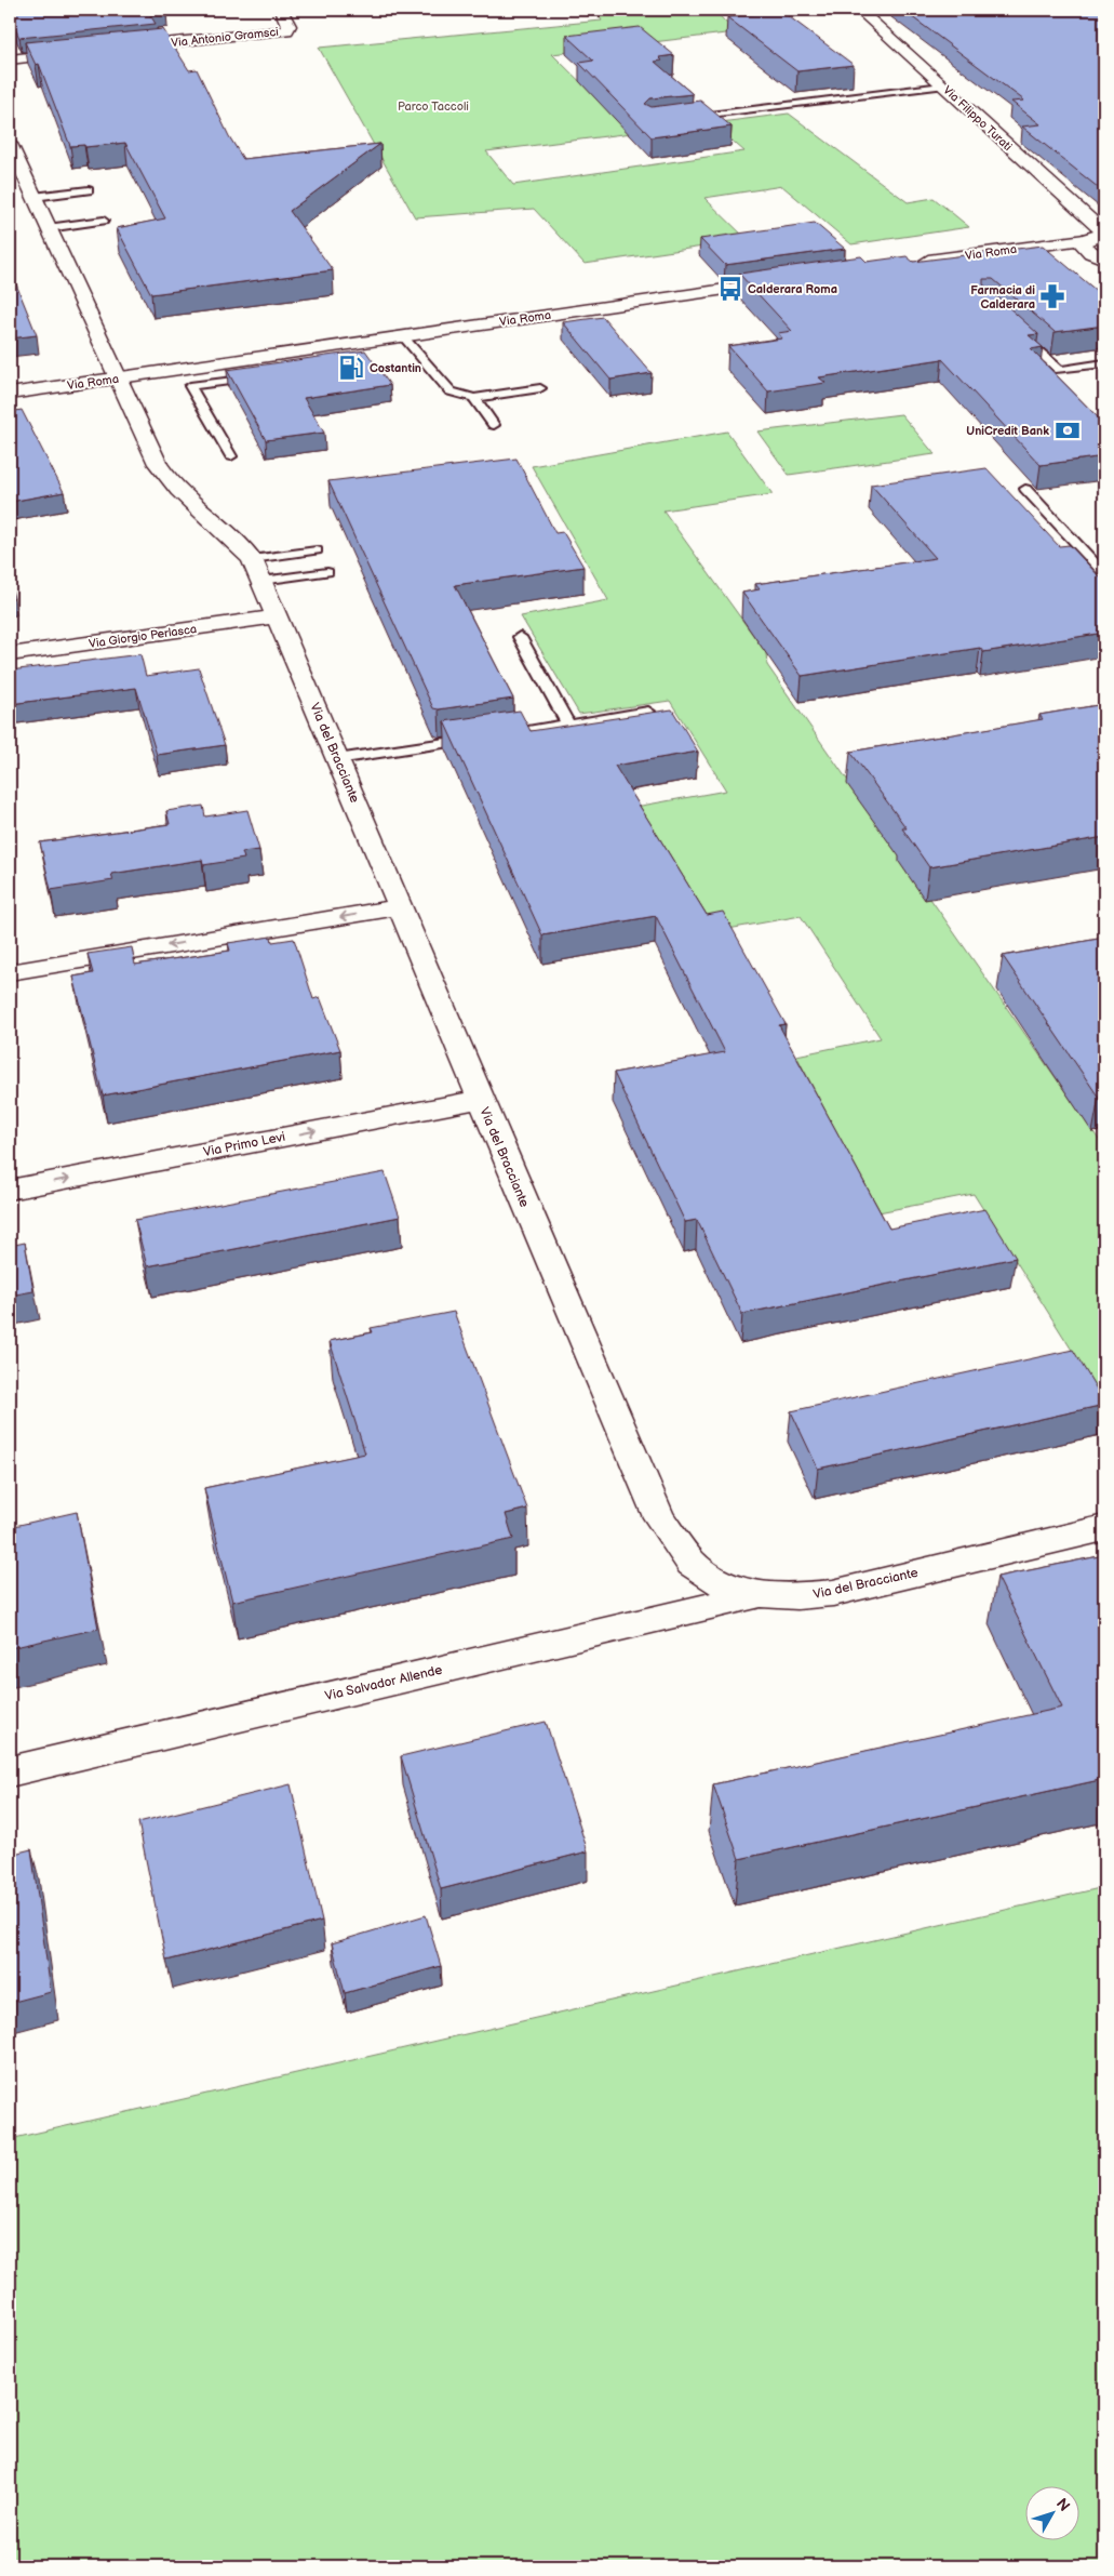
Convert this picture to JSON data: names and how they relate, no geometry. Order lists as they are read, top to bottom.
{
  "streets": {
    "street": [
      "Via Antonio Gramsci",
      "Via Filippo Turati",
      "Via Roma",
      "Via Giorgio Perlasca",
      "Via del Bracciante",
      "Via Primo Levi",
      "Via Salvador Allende"
    ]
  },
  "crossings": [
    ["Via Filippo Turati", "Via Roma"],
    ["Via Roma", "Via del Bracciante"],
    ["Via Giorgio Perlasca", "Via del Bracciante"],
    ["Via del Bracciante", "Via Primo Levi"],
    ["Via del Bracciante", "Via Salvador Allende"]
  ],
  "parks": ["Parco Taccoli"],
  "places": {
    "bus stop": ["Calderara Roma"],
    "pharmacy": ["Farmacia di Calderara"],
    "fuel station": ["Costantin"],
    "bank": ["UniCredit Bank"]
  },
  "north": "top right"
}
